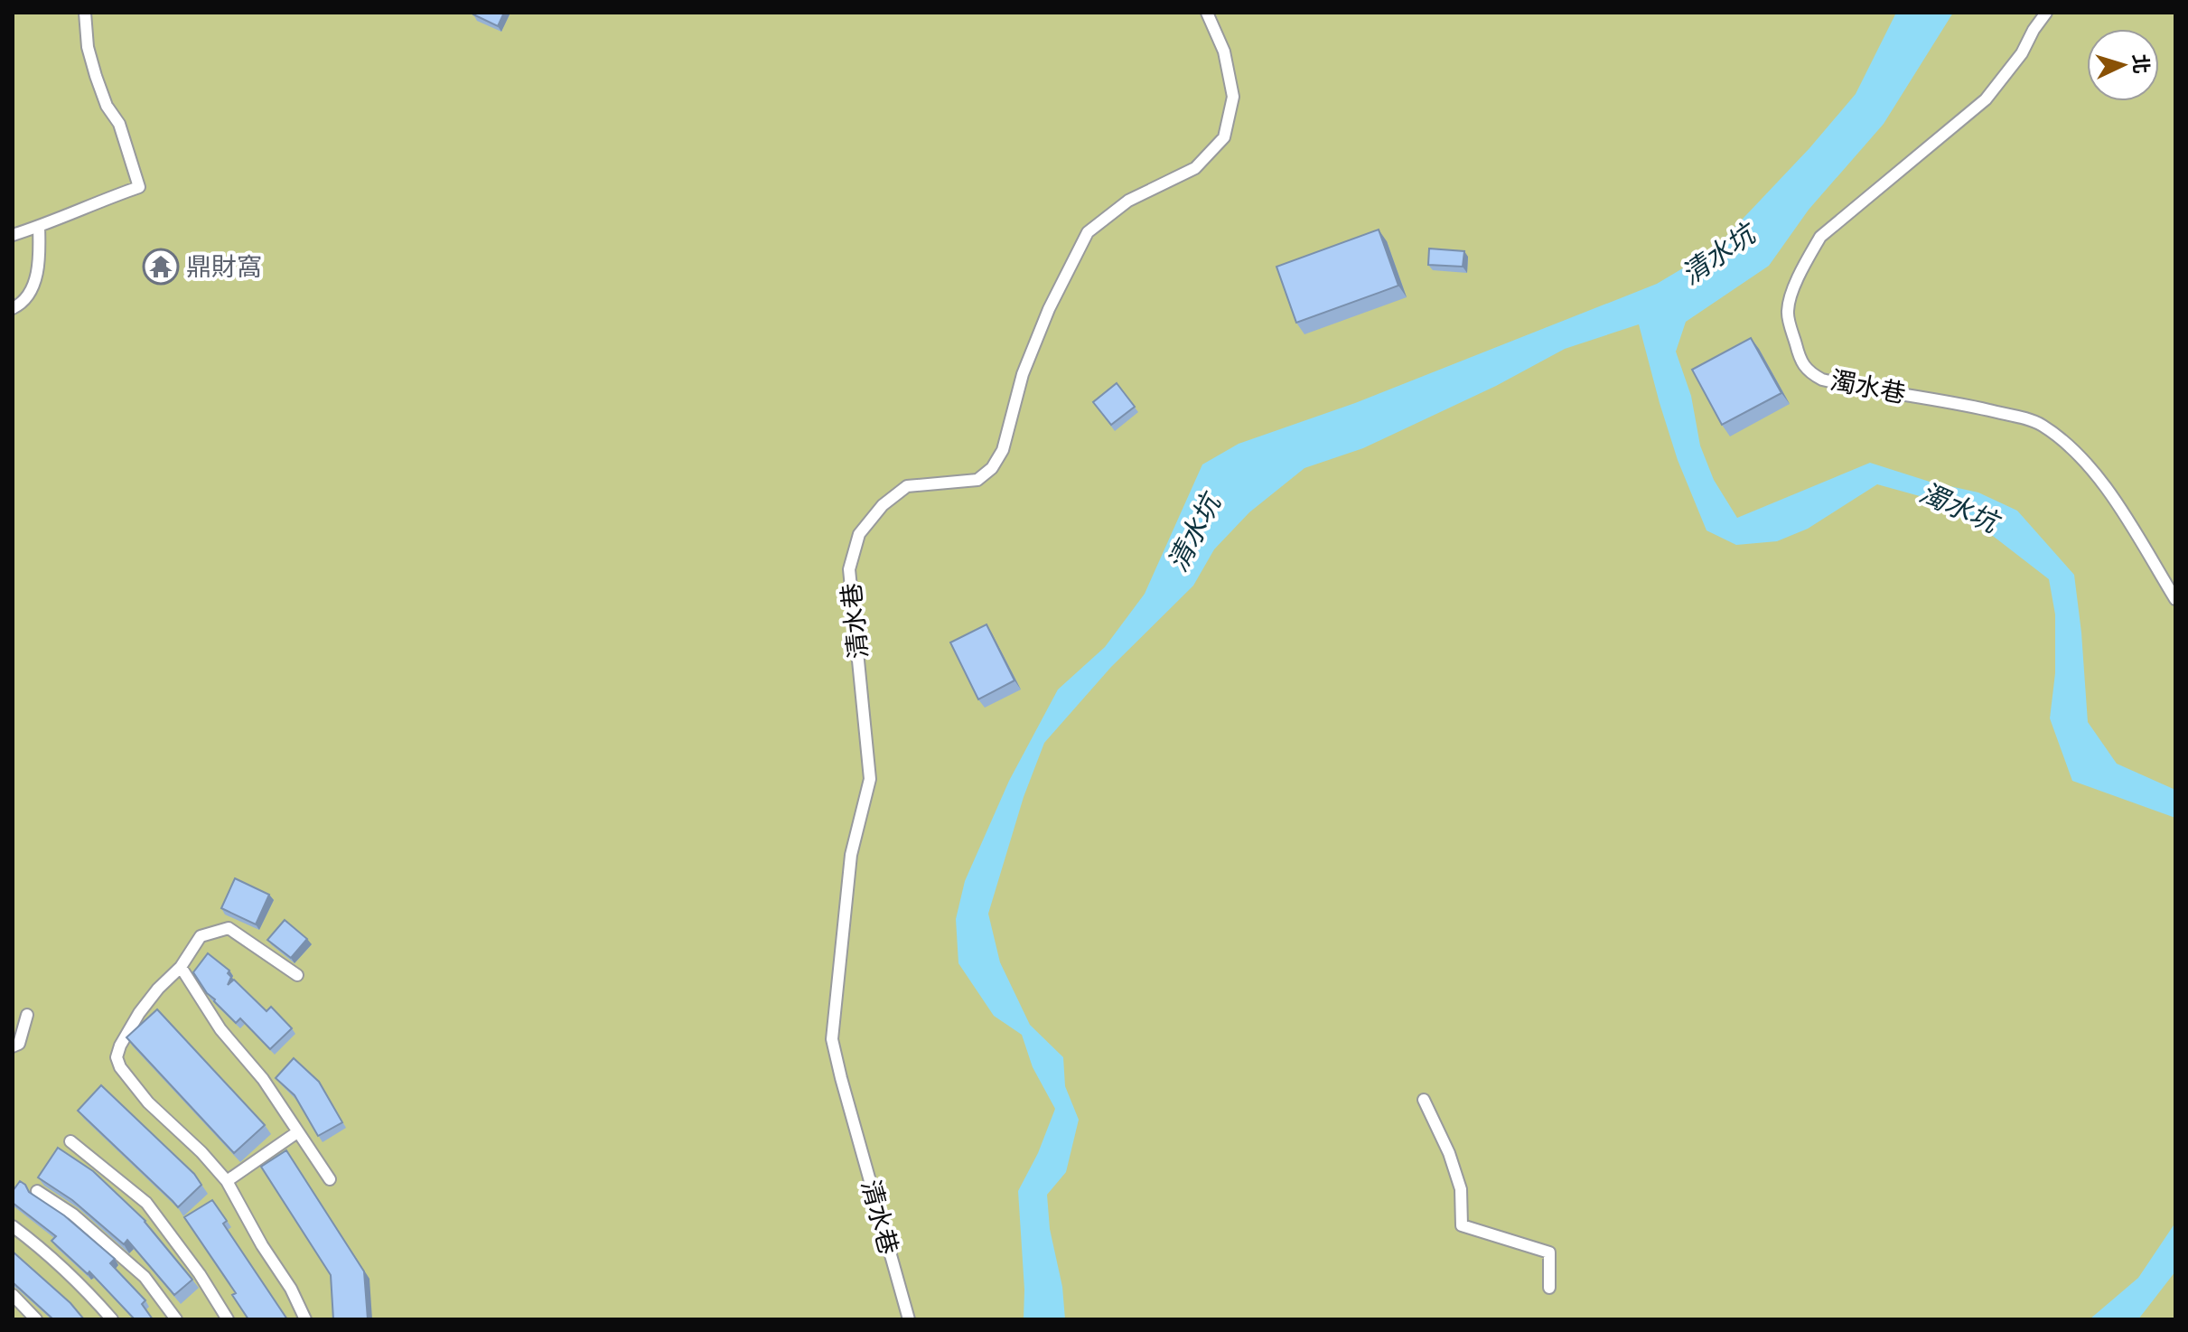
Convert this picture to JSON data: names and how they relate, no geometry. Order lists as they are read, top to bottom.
{
  "streets": {
    "lane": ["濁水巷", "清水巷"]
  },
  "water": ["清水坑", "濁水坑"],
  "places": {
    "temple": ["鼎財窩"]
  },
  "north": "right"
}
